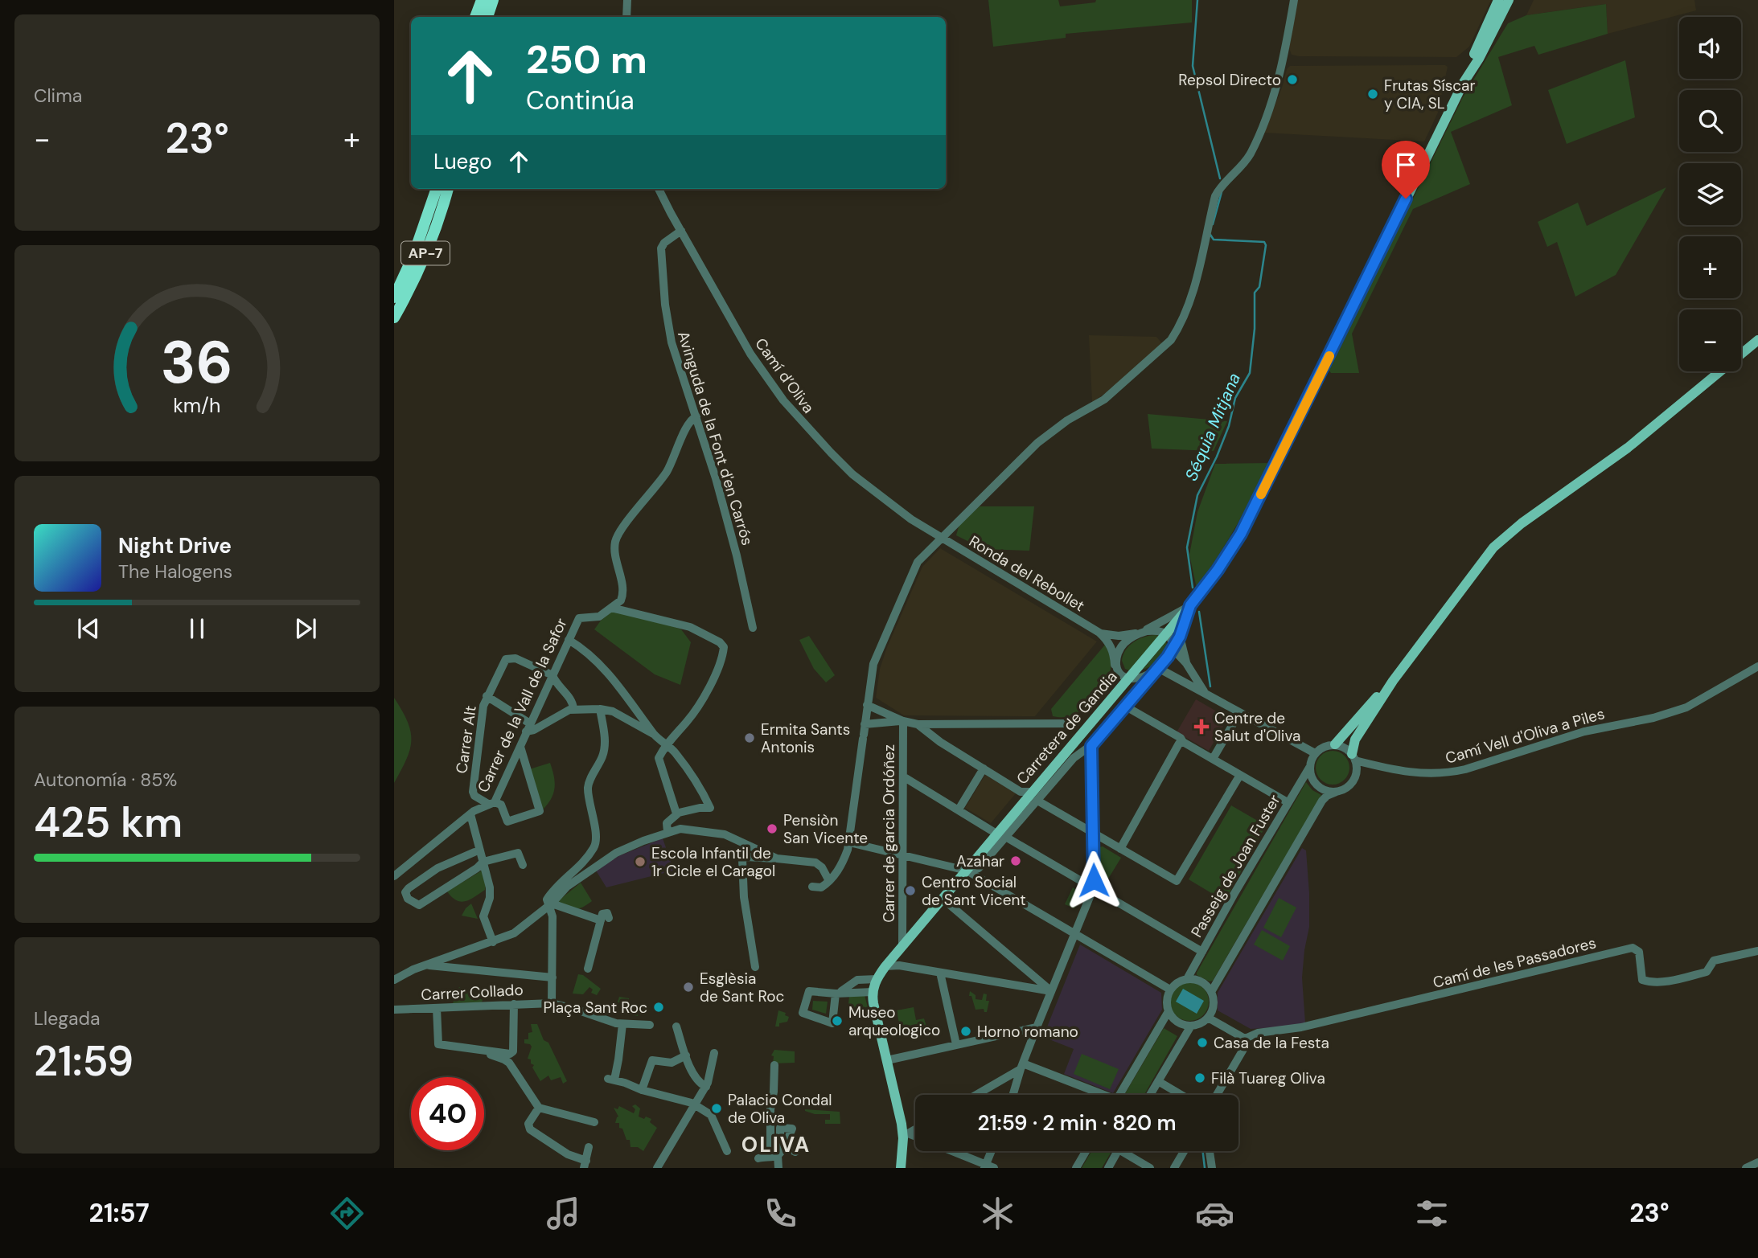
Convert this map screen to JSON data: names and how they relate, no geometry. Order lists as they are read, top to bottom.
{
  "streets": {
    "highway": ["AP-7"],
    "main road": ["Carretera de Gandia"],
    "street": [
      "Camí d’Oliva",
      "Avinguda de la Font d'en Carrós",
      "Ronda del Rebollet",
      "Carrer de la Vall de la Safor",
      "Camí Vell d'Oliva a Piles",
      "Carrer Alt",
      "Carrer de garcia Ordóñez",
      "Passeig de Joan Fuster",
      "Camí de les Passadores",
      "Carrer Collado"
    ]
  },
  "crossings": [
    ["Camí d’Oliva", "Avinguda de la Font d'en Carrós"],
    ["Camí d’Oliva", "Ronda del Rebollet"],
    ["Ronda del Rebollet", "Carretera de Gandia"],
    ["Carrer de la Vall de la Safor", "Carrer Alt"],
    ["Carretera de Gandia", "Carrer de garcia Ordóñez"],
    ["Camí Vell d'Oliva a Piles", "Passeig de Joan Fuster"]
  ],
  "districts": ["OLIVA"],
  "water": ["Séquia Mitjana"],
  "places": {
    "other": [
      "Repsol Directo",
      "Frutas Síscar y CIA, SL",
      "Ermita Sants Antonis",
      "Pensiòn San Vicente",
      "Azahar",
      "Escola Infantil de 1r Cicle el Caragol",
      "Centro Social de Sant Vicent",
      "Esglèsia de Sant Roc",
      "Plaça Sant Roc",
      "Museo arqueologico",
      "Horno romano",
      "Casa de la Festa",
      "Filà Tuareg Oliva",
      "Palacio Condal de Oliva"
    ],
    "health": ["Centre de Salut d'Oliva"]
  },
  "page": {
    "tile": [
      "Clima",
      ["Autonomía · 85%", "425 km"],
      ["Llegada", "21:59"]
    ],
    "map_buttons": ["+", "−"],
    "turn": ["250 m", "Continúa"],
    "heat": ["−", "23°", "+"],
    "then": "Luego",
    "song": ["Night Drive", "The Halogens"],
    "limit": "40",
    "trip": "21:59 · 2 min · 820 m",
    "tabs": ["21:57", "23°"],
    "gauge": ["36", "km/h"]
  }
}
